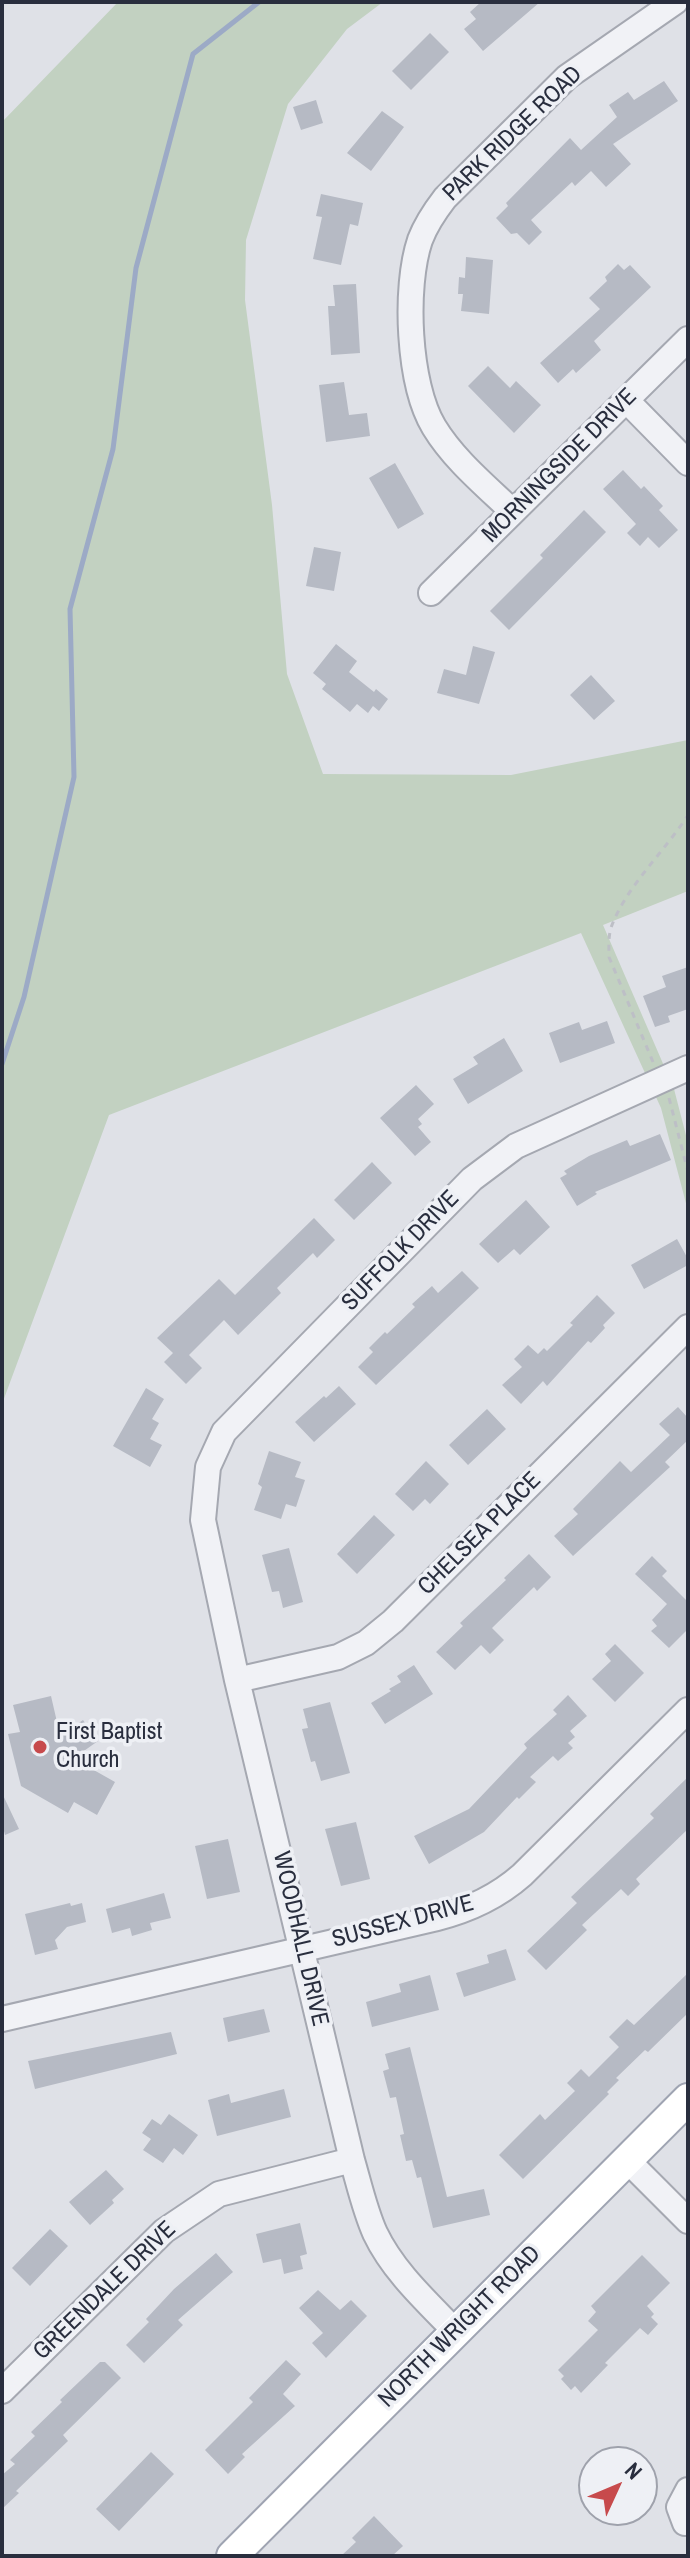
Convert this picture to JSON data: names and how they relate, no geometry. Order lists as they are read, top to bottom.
{
  "streets": {
    "main road": ["NORTH WRIGHT ROAD"],
    "street": [
      "PARK RIDGE ROAD",
      "MORNINGSIDE DRIVE",
      "SUFFOLK DRIVE",
      "CHELSEA PLACE",
      "SUSSEX DRIVE",
      "WOODHALL DRIVE",
      "GREENDALE DRIVE"
    ]
  },
  "crossings": [
    ["PARK RIDGE ROAD", "MORNINGSIDE DRIVE"],
    ["SUFFOLK DRIVE", "WOODHALL DRIVE"],
    ["CHELSEA PLACE", "WOODHALL DRIVE"],
    ["SUSSEX DRIVE", "WOODHALL DRIVE"],
    ["WOODHALL DRIVE", "GREENDALE DRIVE"],
    ["WOODHALL DRIVE", "NORTH WRIGHT ROAD"]
  ],
  "places": ["First Baptist Church"],
  "north": "top right"
}
